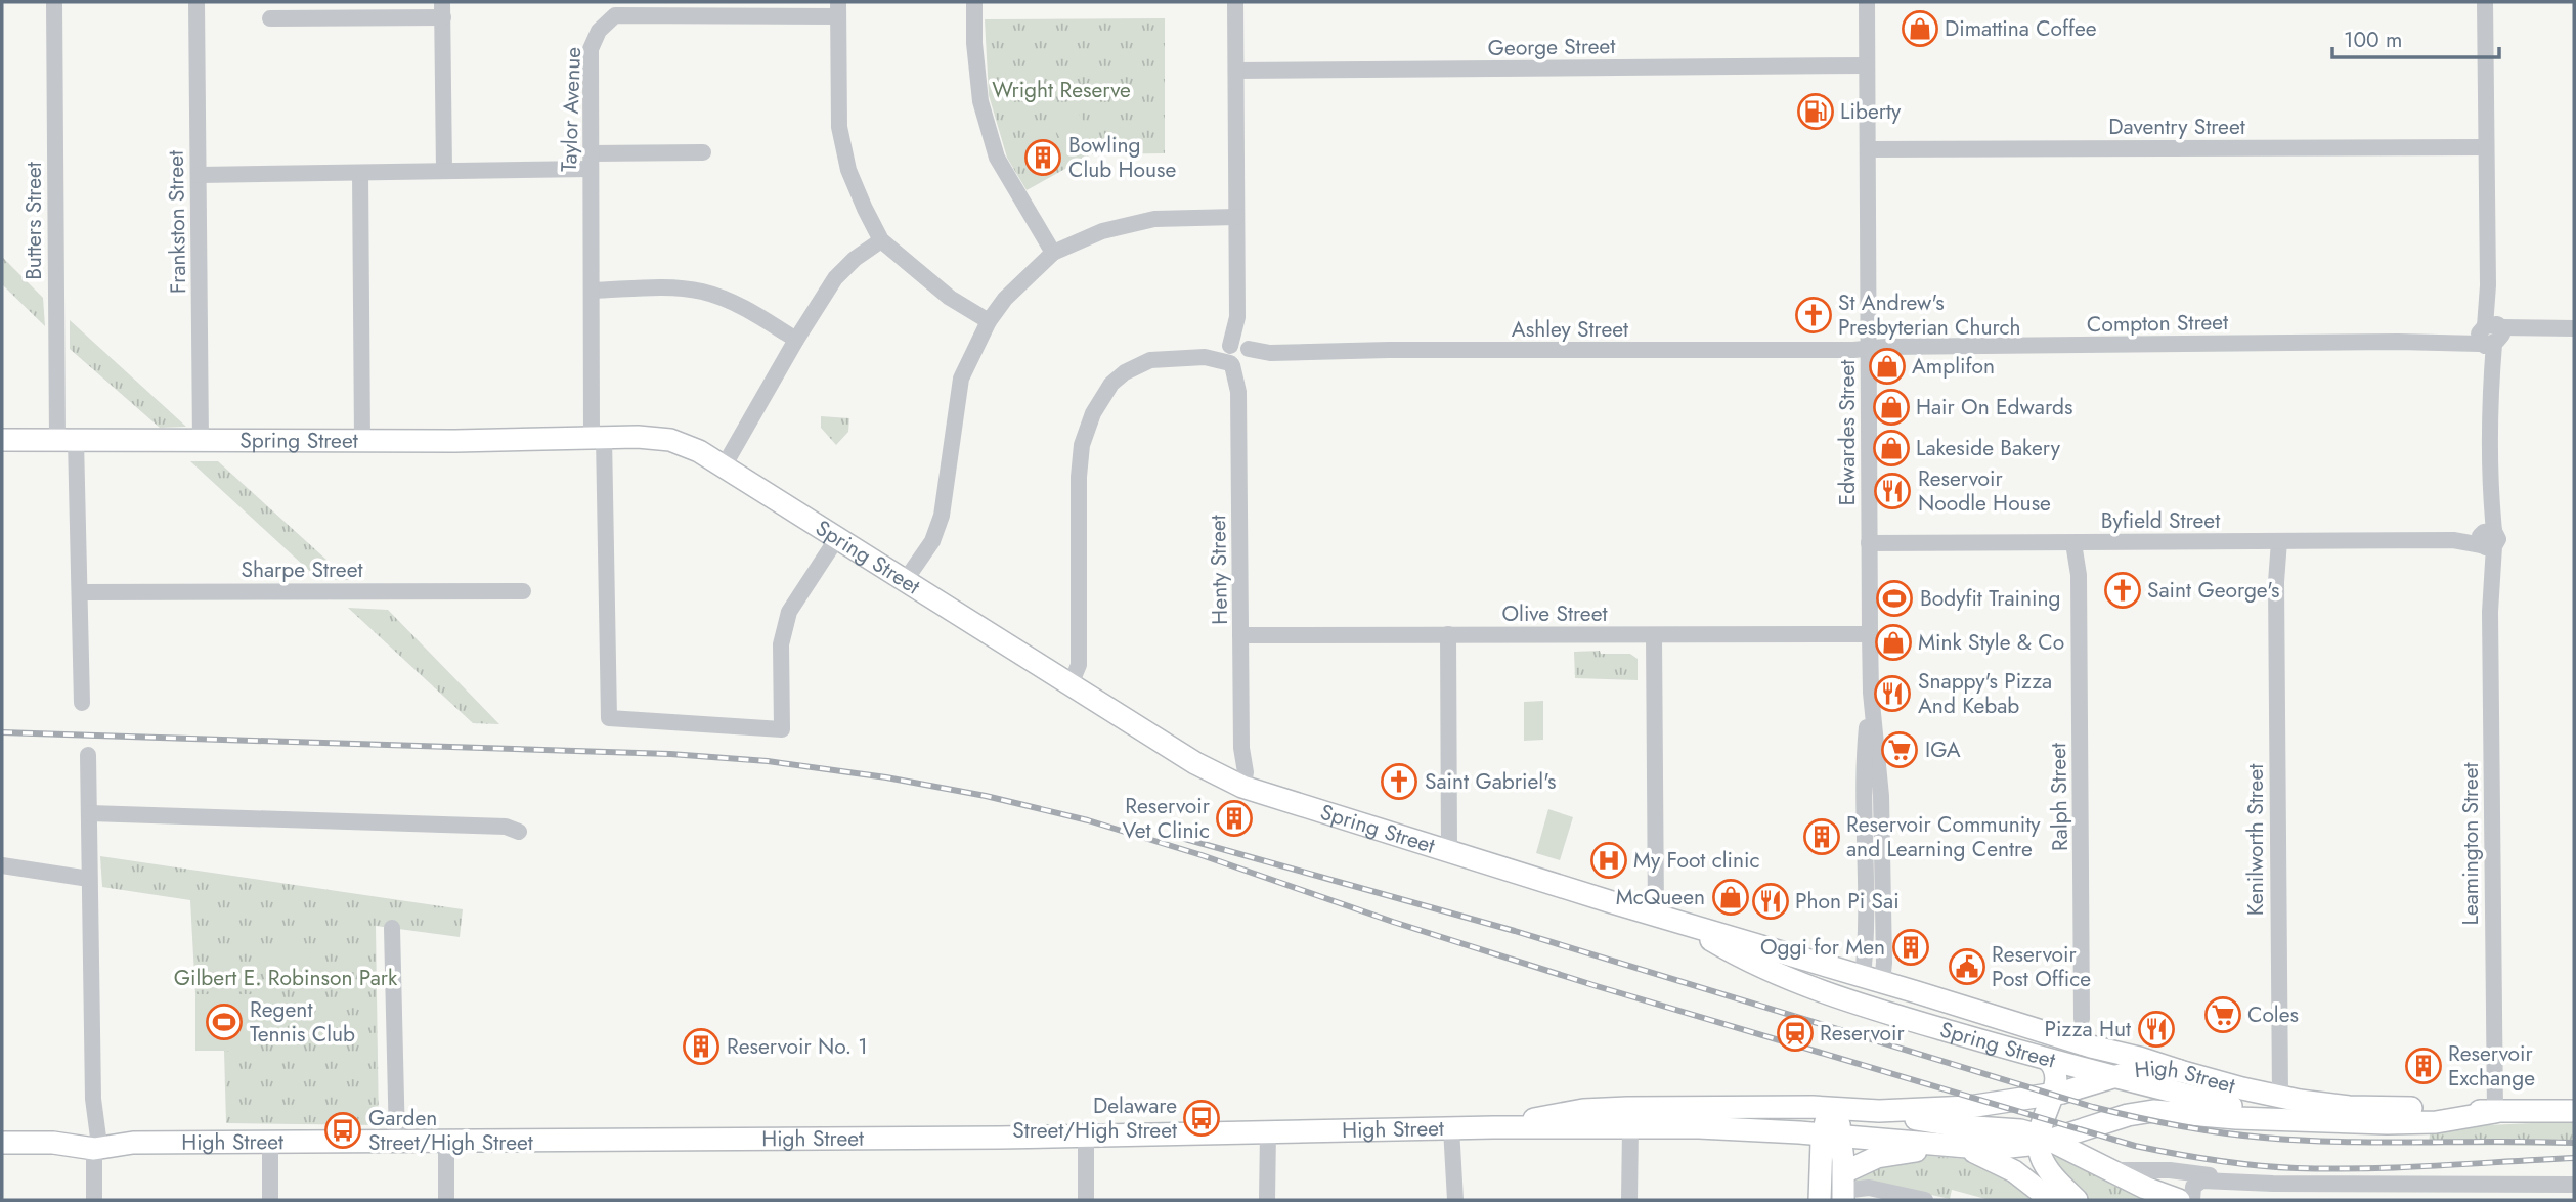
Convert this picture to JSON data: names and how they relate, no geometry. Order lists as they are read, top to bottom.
{
  "streets": {
    "main road": ["Spring Street", "High Street"],
    "street": [
      "George Street",
      "Taylor Avenue",
      "Daventry Street",
      "Butters Street",
      "Frankston Street",
      "Compton Street",
      "Ashley Street",
      "Edwardes Street",
      "Byfield Street",
      "Sharpe Street",
      "Henty Street",
      "Olive Street",
      "Ralph Street",
      "Kenilworth Street",
      "Leamington Street"
    ]
  },
  "crossings": [
    ["George Street", "Edwardes Street"],
    ["Taylor Avenue", "Spring Street"],
    ["Daventry Street", "Edwardes Street"],
    ["Daventry Street", "Leamington Street"],
    ["Butters Street", "Spring Street"],
    ["Butters Street", "Sharpe Street"],
    ["Frankston Street", "Spring Street"],
    ["Compton Street", "Ashley Street"],
    ["Compton Street", "Edwardes Street"],
    ["Compton Street", "Leamington Street"],
    ["Ashley Street", "Edwardes Street"],
    ["Ashley Street", "Spring Street"],
    ["Ashley Street", "Henty Street"],
    ["Edwardes Street", "Spring Street"],
    ["Edwardes Street", "Byfield Street"],
    ["Edwardes Street", "Olive Street"],
    ["Spring Street", "Henty Street"],
    ["Spring Street", "High Street"],
    ["Byfield Street", "Ralph Street"],
    ["Byfield Street", "Kenilworth Street"],
    ["Byfield Street", "Leamington Street"],
    ["Henty Street", "Olive Street"],
    ["Kenilworth Street", "High Street"],
    ["Leamington Street", "High Street"]
  ],
  "parks": ["Wright Reserve", "Gilbert E. Robinson Park"],
  "places": {
    "shop": [
      "Dimattina Coffee",
      "Amplifon",
      "Hair On Edwards",
      "Lakeside Bakery",
      "Mink Style & Co",
      "McQueen"
    ],
    "fuel station": ["Liberty"],
    "building": [
      "Bowling Club House",
      "Reservoir Vet Clinic",
      "Reservoir Community and Learning Centre",
      "Oggi for Men",
      "Reservoir No. 1",
      "Reservoir Exchange"
    ],
    "church": ["St Andrew's Presbyterian Church", "Saint George's", "Saint Gabriel's"],
    "restaurant": [
      "Reservoir Noodle House",
      "Snappy's Pizza And Kebab",
      "Phon Pi Sai",
      "Pizza Hut"
    ],
    "sports": ["Bodyfit Training", "Regent Tennis Club"],
    "supermarket": ["IGA", "Coles"],
    "hospital": ["My Foot clinic"],
    "public building": ["Reservoir Post Office"],
    "station": ["Reservoir"],
    "bus stop": ["Delaware Street/High Street", "Garden Street/High Street"]
  },
  "scale_bar": "100 m"
}
